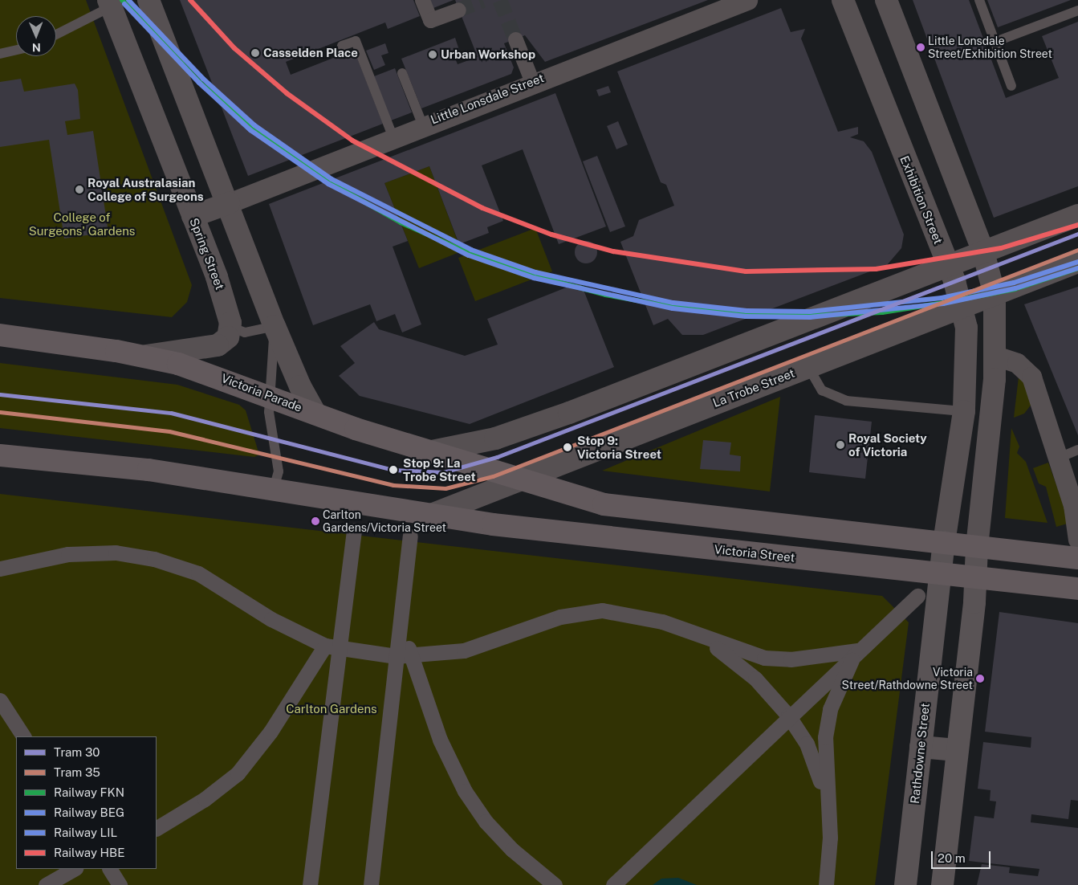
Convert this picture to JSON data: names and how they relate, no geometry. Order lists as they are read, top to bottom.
{
  "streets": {
    "main road": [
      "Exhibition Street",
      "Victoria Parade",
      "Victoria Street",
      "Rathdowne Street"
    ],
    "street": ["Little Lonsdale Street", "Spring Street", "La Trobe Street"]
  },
  "crossings": [
    ["Exhibition Street", "La Trobe Street"],
    ["Exhibition Street", "Victoria Street"],
    ["Exhibition Street", "Rathdowne Street"],
    ["La Trobe Street", "Victoria Parade"],
    ["La Trobe Street", "Victoria Street"],
    ["Victoria Street", "Rathdowne Street"]
  ],
  "parks": ["College of Surgeons' Gardens", "Carlton Gardens"],
  "places": [
    "Little Lonsdale Street/Exhibition Street",
    "Casselden Place",
    "Urban Workshop",
    "Royal Australasian College of Surgeons",
    "Royal Society of Victoria",
    "Stop 9: Victoria Street",
    "Stop 9: La Trobe Street",
    "Carlton Gardens/Victoria Street",
    "Victoria Street/Rathdowne Street"
  ],
  "lines": [
    "rail line FKN",
    "rail line BEG",
    "rail line HBE",
    "rail line LIL",
    "tram line 30",
    "tram line 35"
  ],
  "legend": [
    "Tram 30",
    "Tram 35",
    "Railway FKN",
    "Railway BEG",
    "Railway LIL",
    "Railway HBE"
  ],
  "scale_bar": "20 m",
  "north": "bottom"
}
